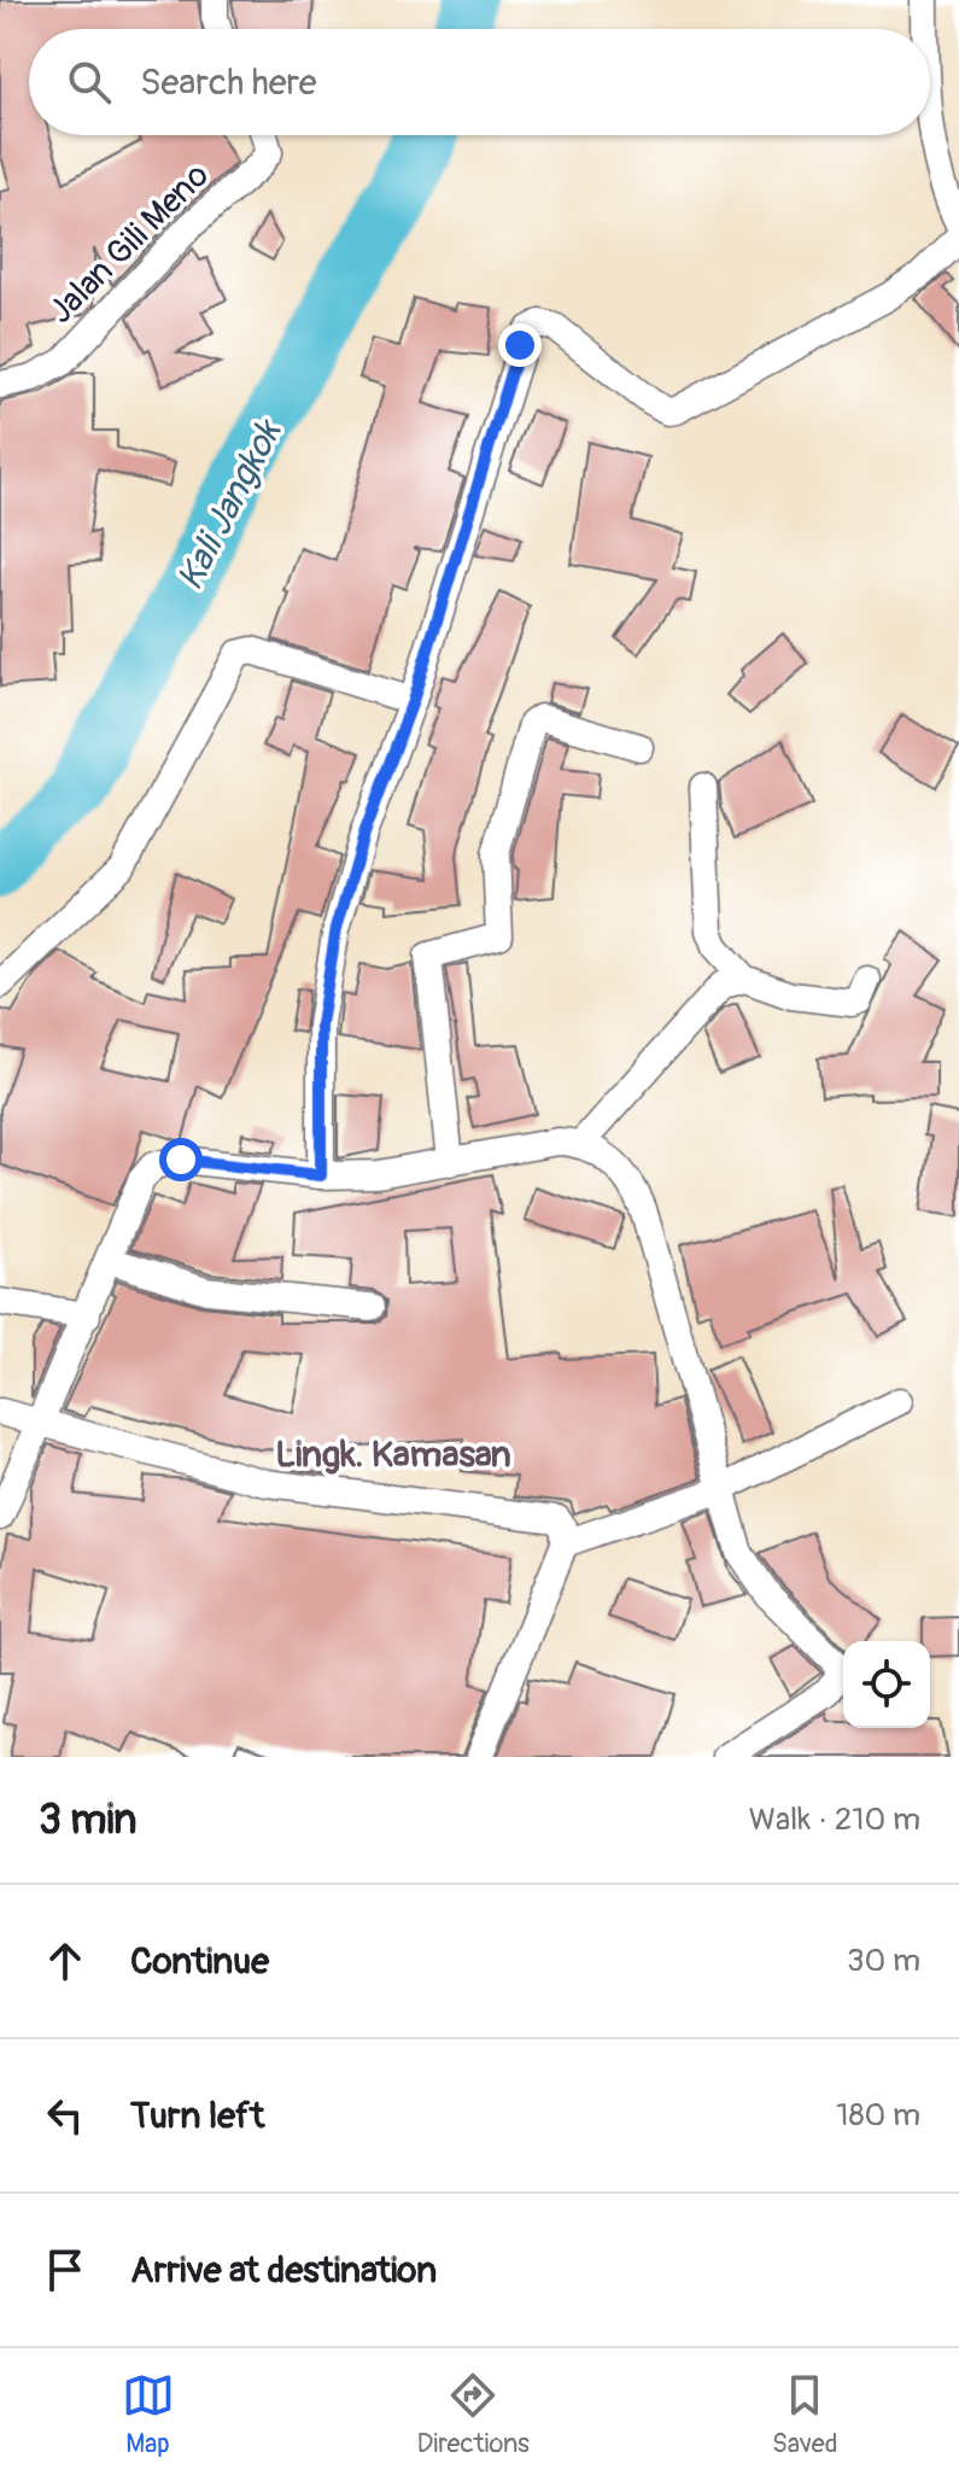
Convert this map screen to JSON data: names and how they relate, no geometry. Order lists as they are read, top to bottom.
{
  "streets": {
    "street": ["Jalan Gili Meno"]
  },
  "districts": ["Lingk. Kamasan"],
  "water": ["Kali Jangkok"],
  "page": {
    "search": "Search here",
    "heading": ["3 min", "Walk · 210 m"],
    "list": [
      ["Continue", "30 m"],
      ["Turn left", "180 m"],
      "Arrive at destination"
    ],
    "nav": ["Map", "Directions", "Saved"]
  }
}
